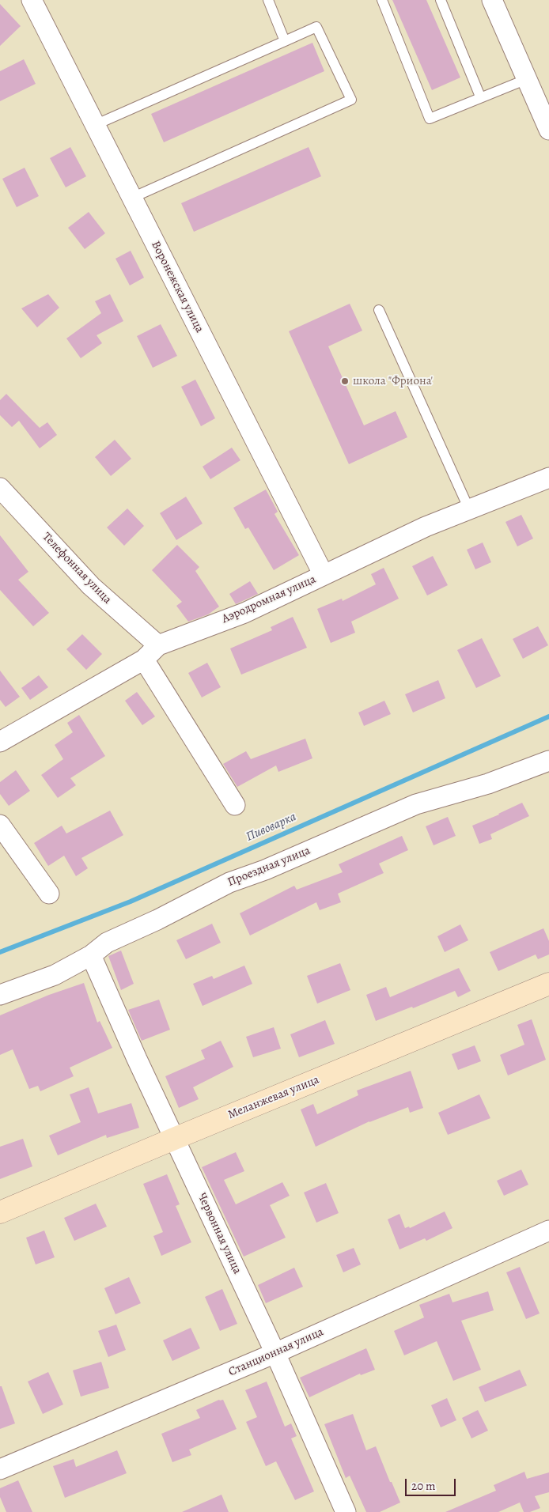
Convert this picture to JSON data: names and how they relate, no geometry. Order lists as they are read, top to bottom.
{
  "streets": {
    "street": [
      "Воронежская улица",
      "Телефонная улица",
      "Аэродромная улица",
      "Проездная улица",
      "Меланжевая улица",
      "Червонная улица",
      "Станционная улица"
    ]
  },
  "crossings": [
    ["Воронежская улица", "Аэродромная улица"],
    ["Телефонная улица", "Аэродромная улица"],
    ["Проездная улица", "Червонная улица"],
    ["Меланжевая улица", "Червонная улица"],
    ["Червонная улица", "Станционная улица"]
  ],
  "water": ["Пивоварка"],
  "places": ["школа \"Фриона'"],
  "scale_bar": "20 m"
}
